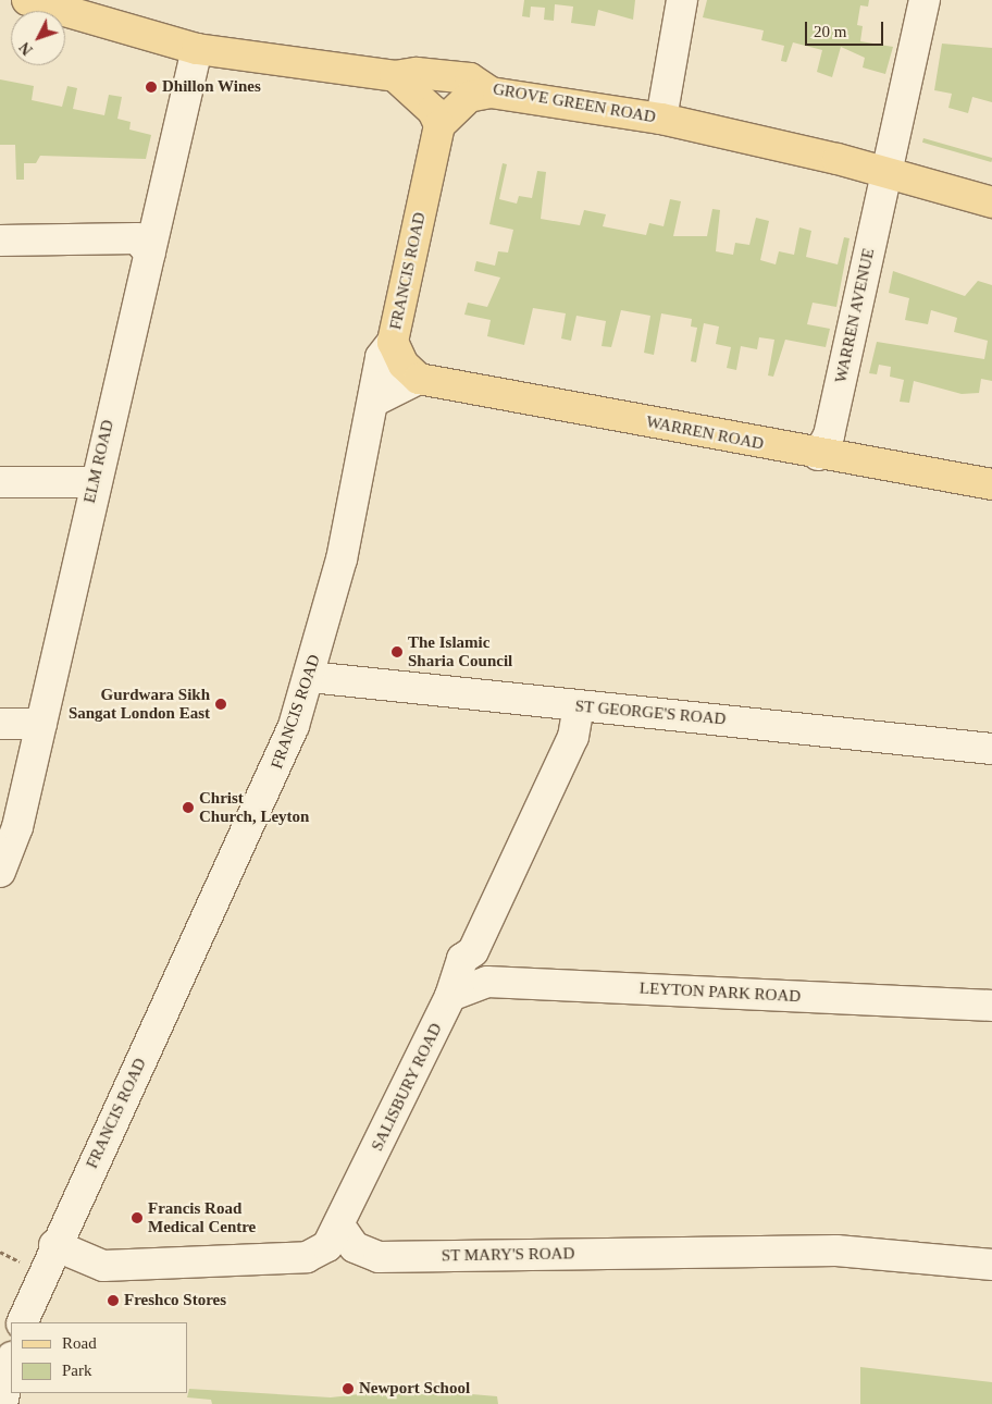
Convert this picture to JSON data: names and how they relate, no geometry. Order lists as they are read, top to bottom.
{
  "streets": {
    "main road": ["GROVE GREEN ROAD", "FRANCIS ROAD", "WARREN ROAD"],
    "street": [
      "WARREN AVENUE",
      "ELM ROAD",
      "ST GEORGE'S ROAD",
      "LEYTON PARK ROAD",
      "SALISBURY ROAD",
      "ST MARY'S ROAD"
    ]
  },
  "crossings": [
    ["GROVE GREEN ROAD", "WARREN AVENUE"],
    ["GROVE GREEN ROAD", "ELM ROAD"],
    ["FRANCIS ROAD", "ST GEORGE'S ROAD"],
    ["WARREN AVENUE", "WARREN ROAD"],
    ["ST GEORGE'S ROAD", "SALISBURY ROAD"],
    ["LEYTON PARK ROAD", "SALISBURY ROAD"],
    ["SALISBURY ROAD", "ST MARY'S ROAD"]
  ],
  "places": [
    "Dhillon Wines",
    "The Islamic Sharia Council",
    "Gurdwara Sikh Sangat London East",
    "Christ Church, Leyton",
    "Francis Road Medical Centre",
    "Freshco Stores",
    "Newport School"
  ],
  "legend": ["Road", "Park"],
  "scale_bar": "20 m",
  "north": "bottom left"
}
